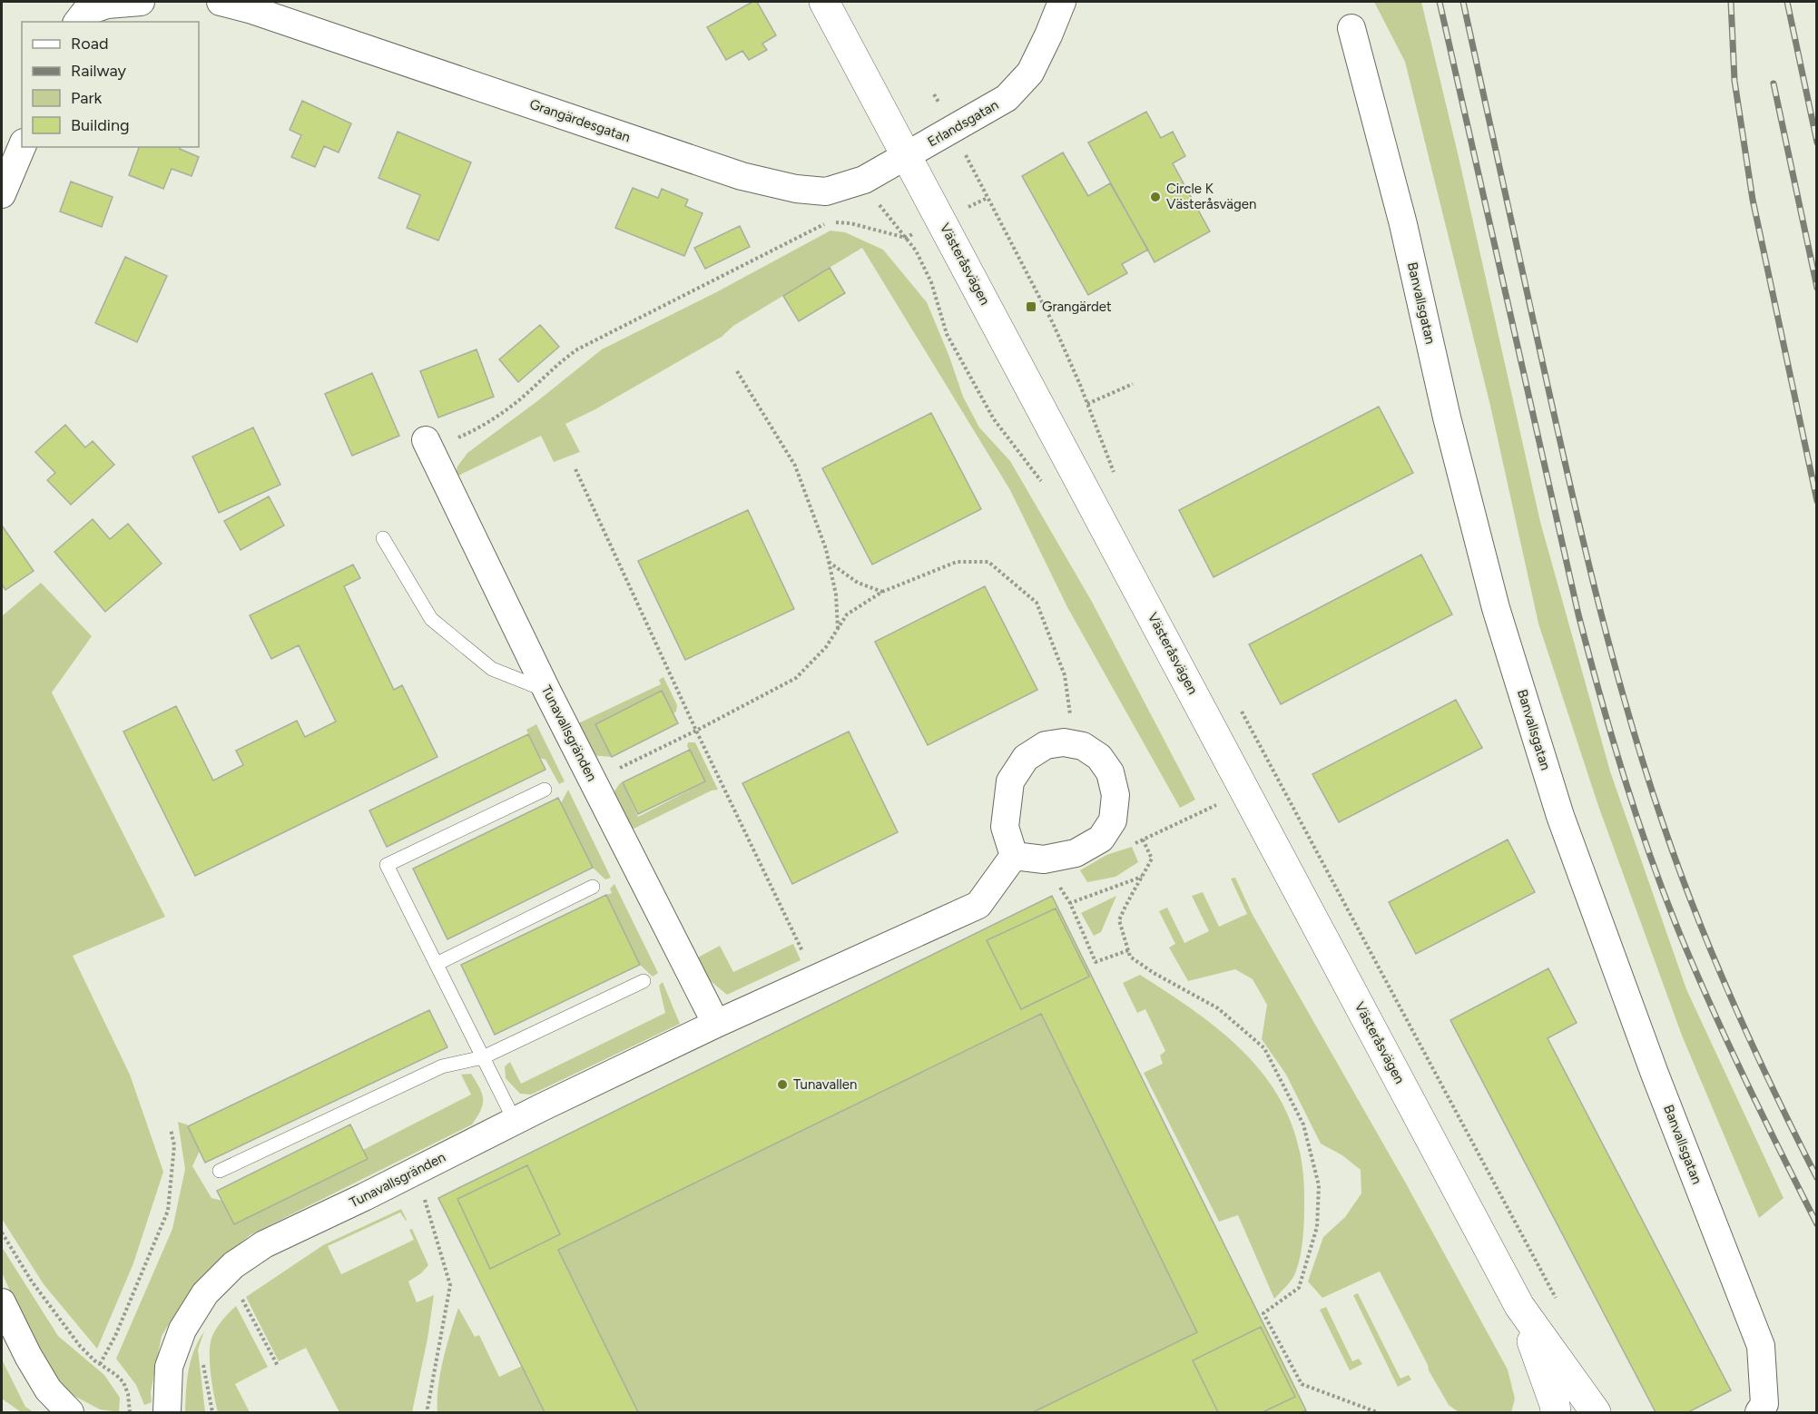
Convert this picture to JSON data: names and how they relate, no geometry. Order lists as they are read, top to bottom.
{
  "streets": {
    "street": [
      "Grangärdesgatan",
      "Erlandsgatan",
      "Västeråsvägen",
      "Banvallsgatan",
      "Tunavallsgränden"
    ]
  },
  "crossings": [
    ["Grangärdesgatan", "Erlandsgatan"],
    ["Grangärdesgatan", "Västeråsvägen"],
    ["Erlandsgatan", "Västeråsvägen"]
  ],
  "places": {
    "other": ["Circle K Västeråsvägen", "Tunavallen"],
    "transit": ["Grangärdet"]
  },
  "legend": [
    "Road",
    "Railway",
    "Park",
    "Building"
  ]
}
